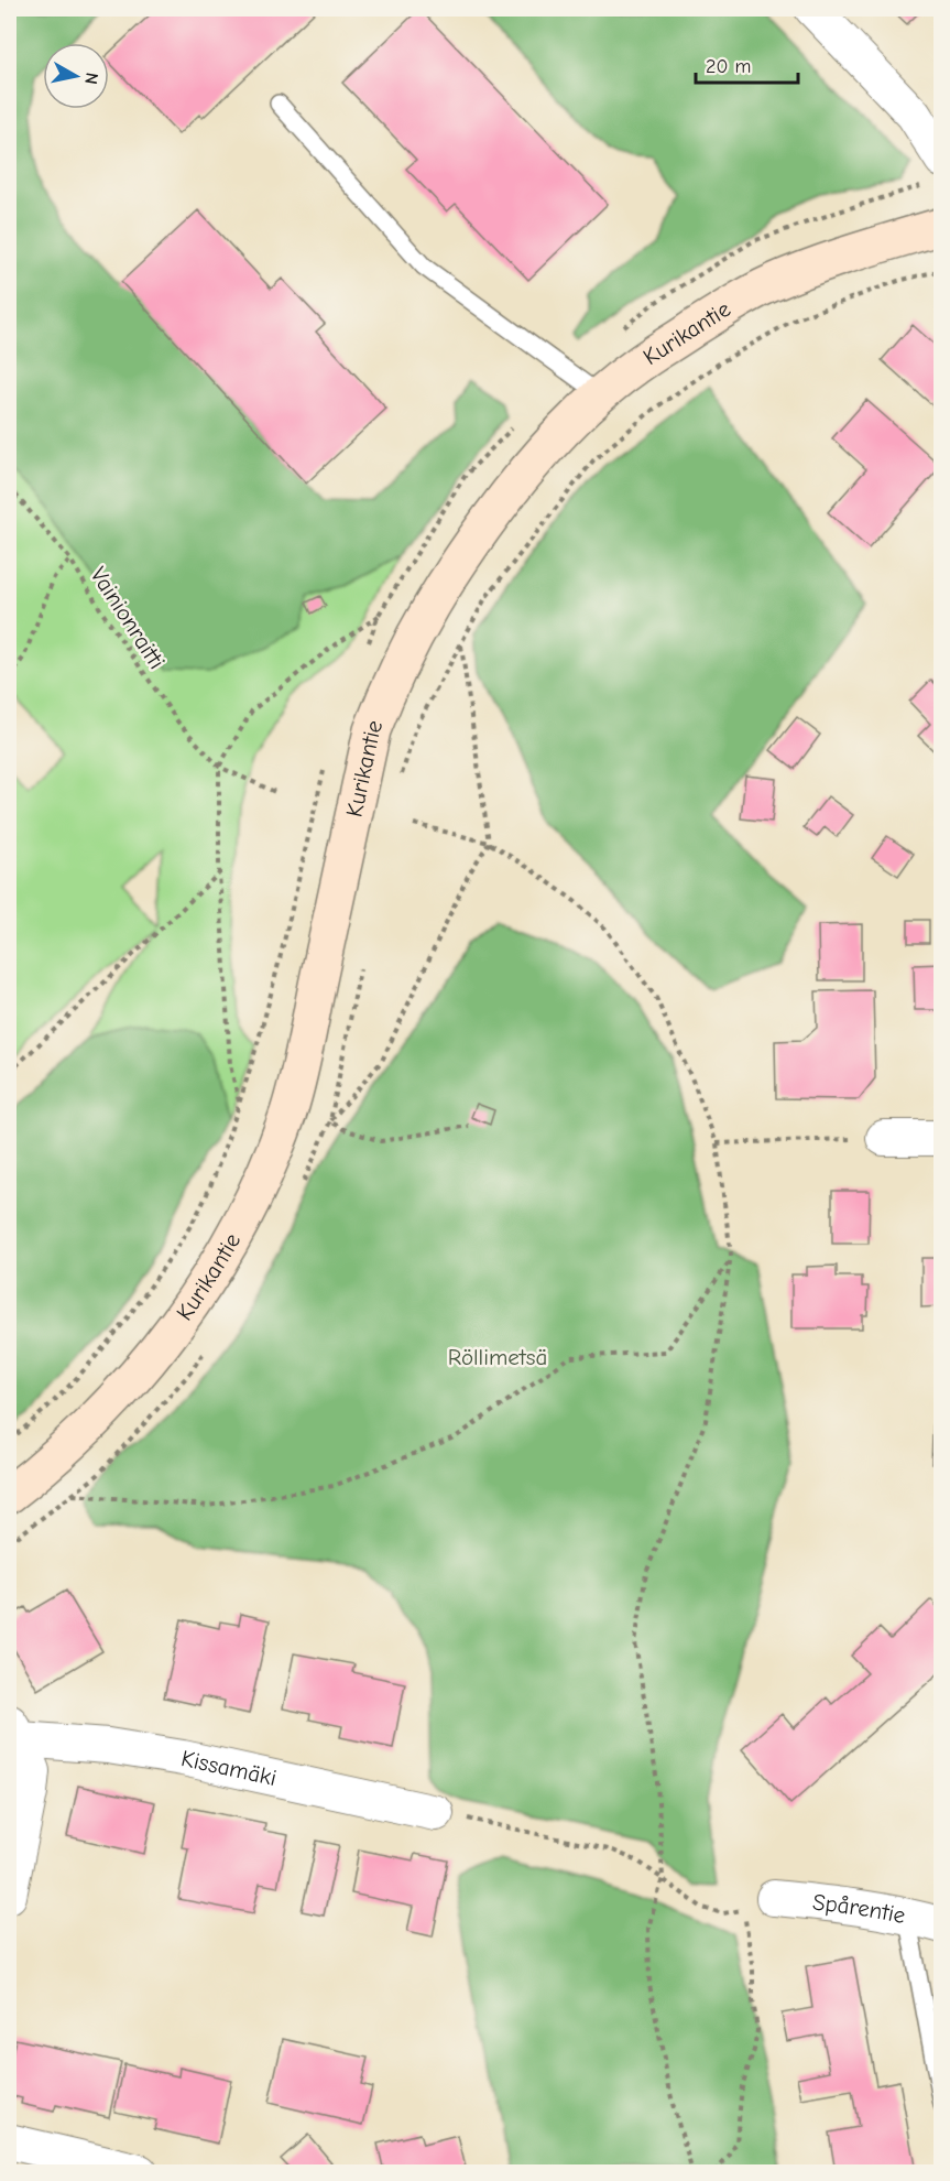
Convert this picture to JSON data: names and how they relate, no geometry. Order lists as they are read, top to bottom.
{
  "streets": {
    "main road": ["Kurikantie"],
    "street": ["Kissamäki", "Spårentie"],
    "path": ["Vainionraitti"]
  },
  "parks": ["Röllimetsä"],
  "scale_bar": "20 m",
  "north": "right"
}
